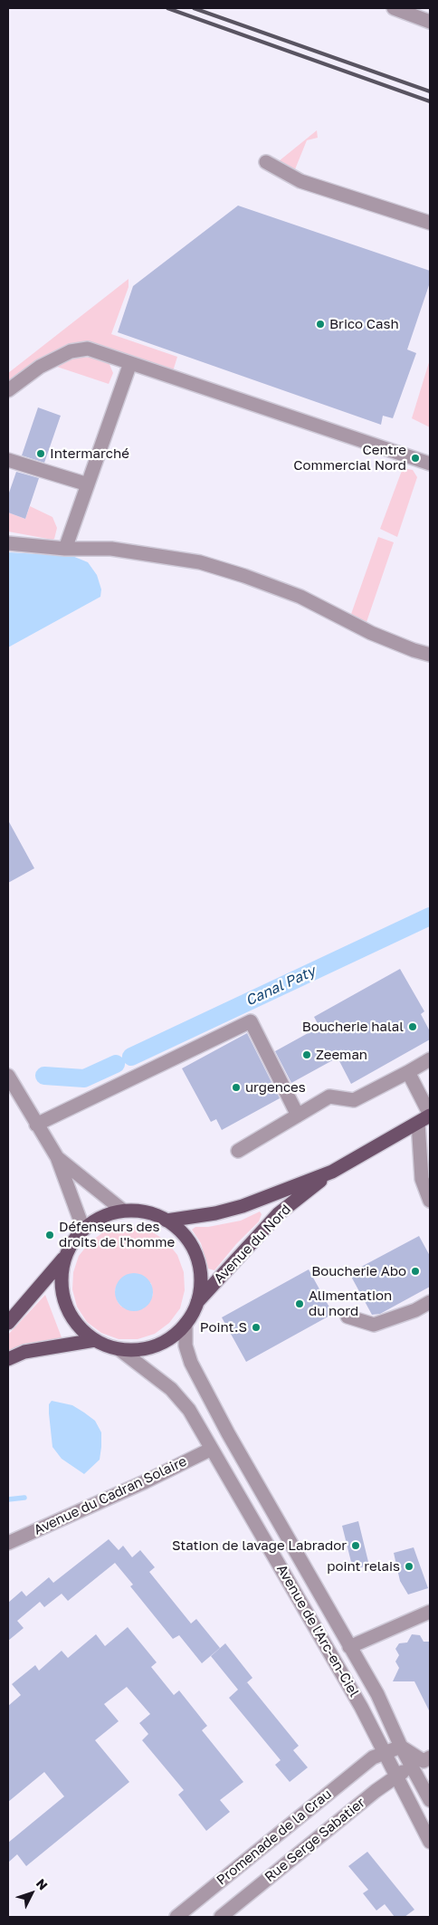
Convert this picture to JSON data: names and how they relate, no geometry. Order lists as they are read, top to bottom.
{
  "streets": {
    "main road": ["Avenue du Nord"],
    "street": [
      "Avenue du Cadran Solaire",
      "Avenue de l'Arc-en-Ciel",
      "Promenade de la Crau",
      "Rue Serge Sabatier"
    ]
  },
  "crossings": [
    ["Avenue du Nord", "Avenue de l'Arc-en-Ciel"],
    ["Avenue du Cadran Solaire", "Avenue de l'Arc-en-Ciel"],
    ["Avenue de l'Arc-en-Ciel", "Promenade de la Crau"],
    ["Avenue de l'Arc-en-Ciel", "Rue Serge Sabatier"]
  ],
  "water": ["Canal Paty"],
  "places": [
    "Brico Cash",
    "Intermarché",
    "Centre Commercial Nord",
    "Boucherie halal",
    "Zeeman",
    "urgences",
    "Défenseurs des droits de l'homme",
    "Boucherie Abo",
    "Alimentation du nord",
    "Point.S",
    "Station de lavage Labrador",
    "point relais"
  ],
  "north": "top right"
}
